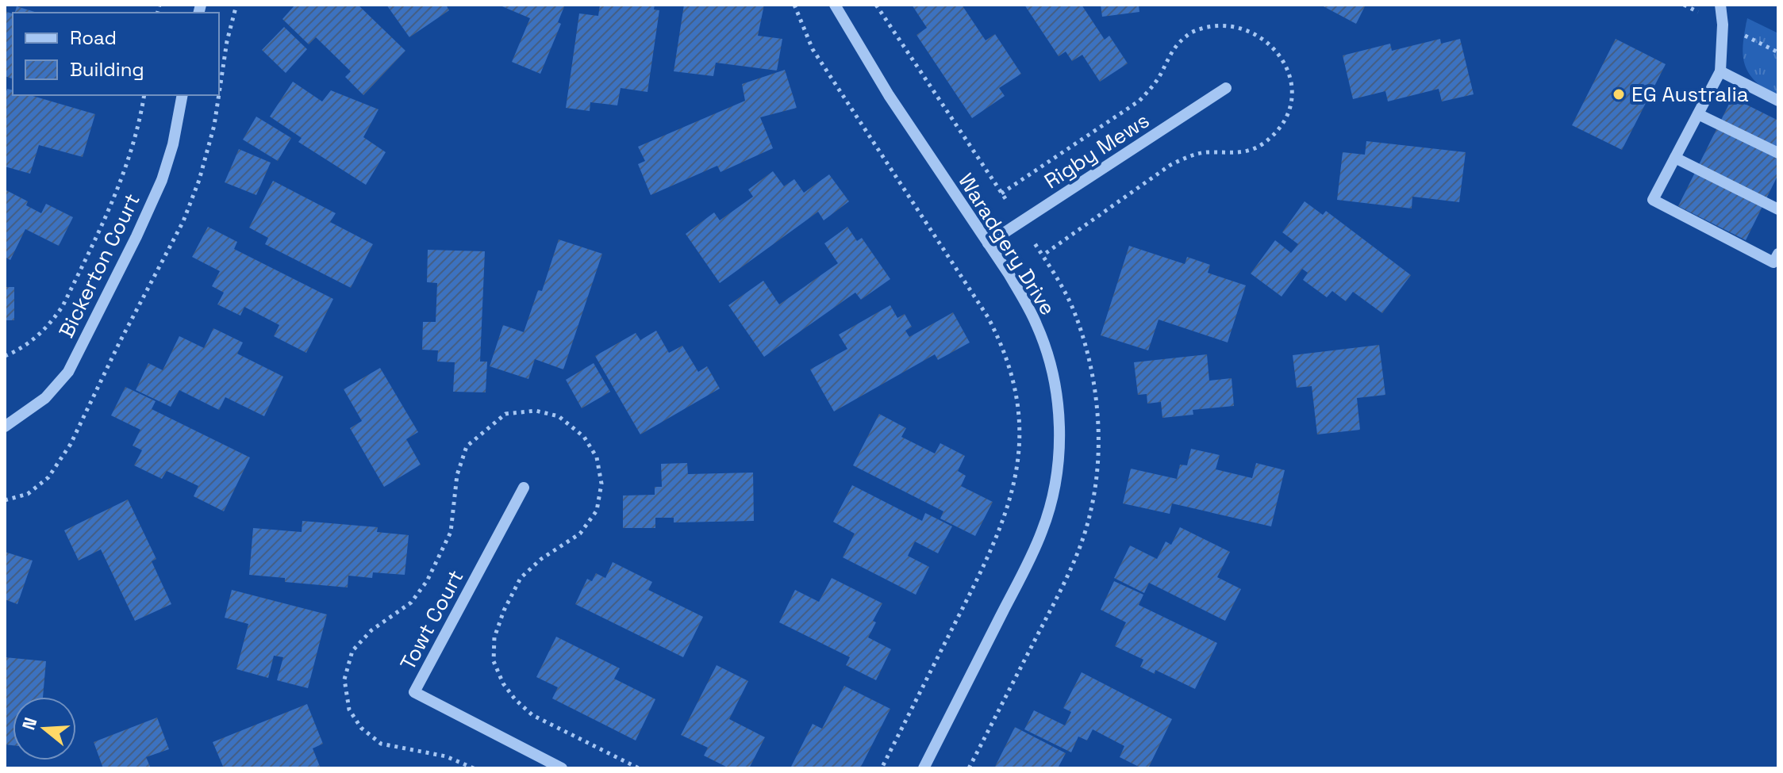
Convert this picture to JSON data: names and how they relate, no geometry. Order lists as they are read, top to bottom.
{
  "streets": {
    "street": [
      "Rigby Mews",
      "Waradgery Drive",
      "Bickerton Court",
      "Towt Court"
    ]
  },
  "crossings": [
    ["Rigby Mews", "Waradgery Drive"]
  ],
  "places": ["EG Australia"],
  "legend": ["Road", "Building"],
  "north": "left"
}
